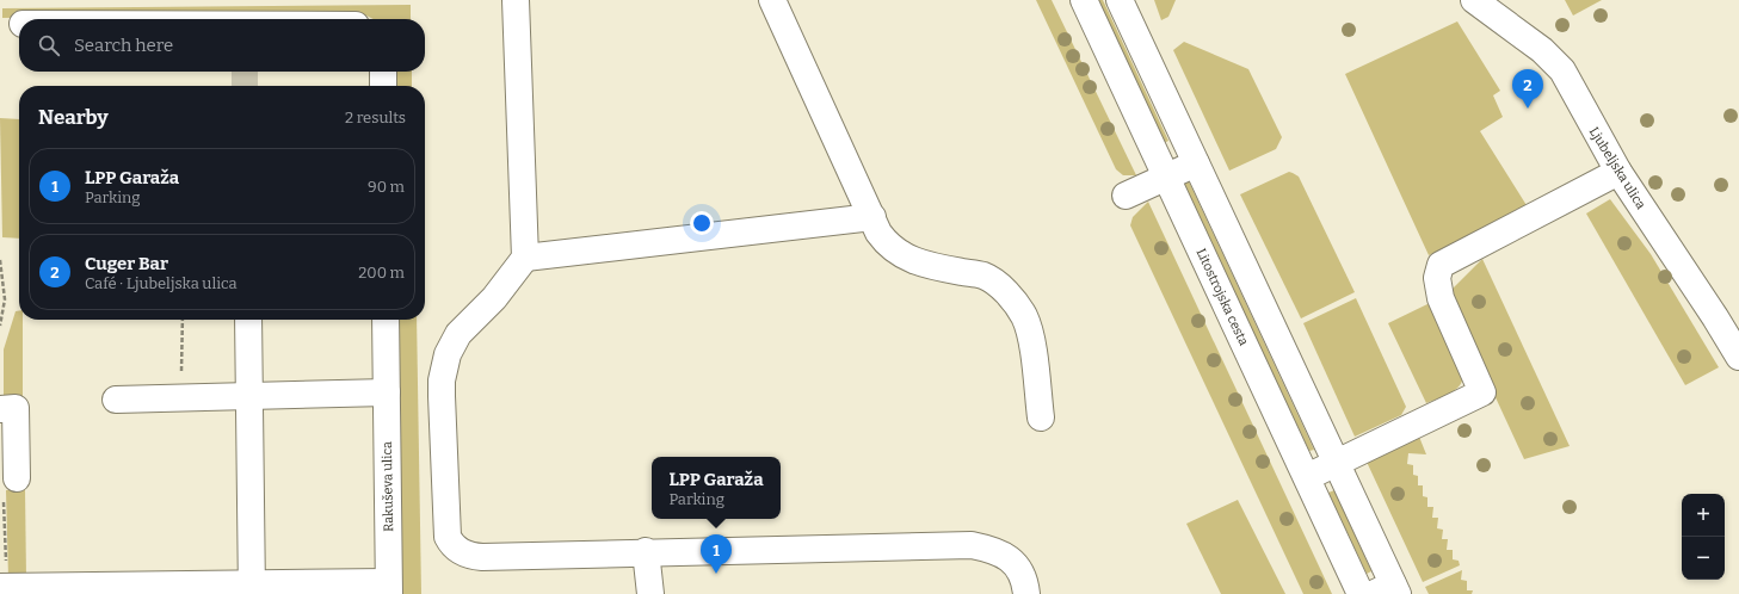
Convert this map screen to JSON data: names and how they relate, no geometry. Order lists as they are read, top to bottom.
{
  "streets": {
    "street": ["Ljubeljska ulica", "Litostrojska cesta", "Rakuševa ulica"]
  },
  "page": {
    "search": "Search here",
    "pins": ["2", "1"],
    "heading": ["Nearby", "2 results"],
    "list": [
      {
        "mark": "1",
        "name": "LPP Garaža",
        "note": "Parking",
        "value": "90 m"
      },
      {
        "mark": "2",
        "name": "Cuger Bar",
        "note": "Café · Ljubeljska ulica",
        "value": "200 m"
      }
    ],
    "popup": ["LPP Garaža", "Parking"],
    "map_buttons": ["+", "−"]
  }
}
